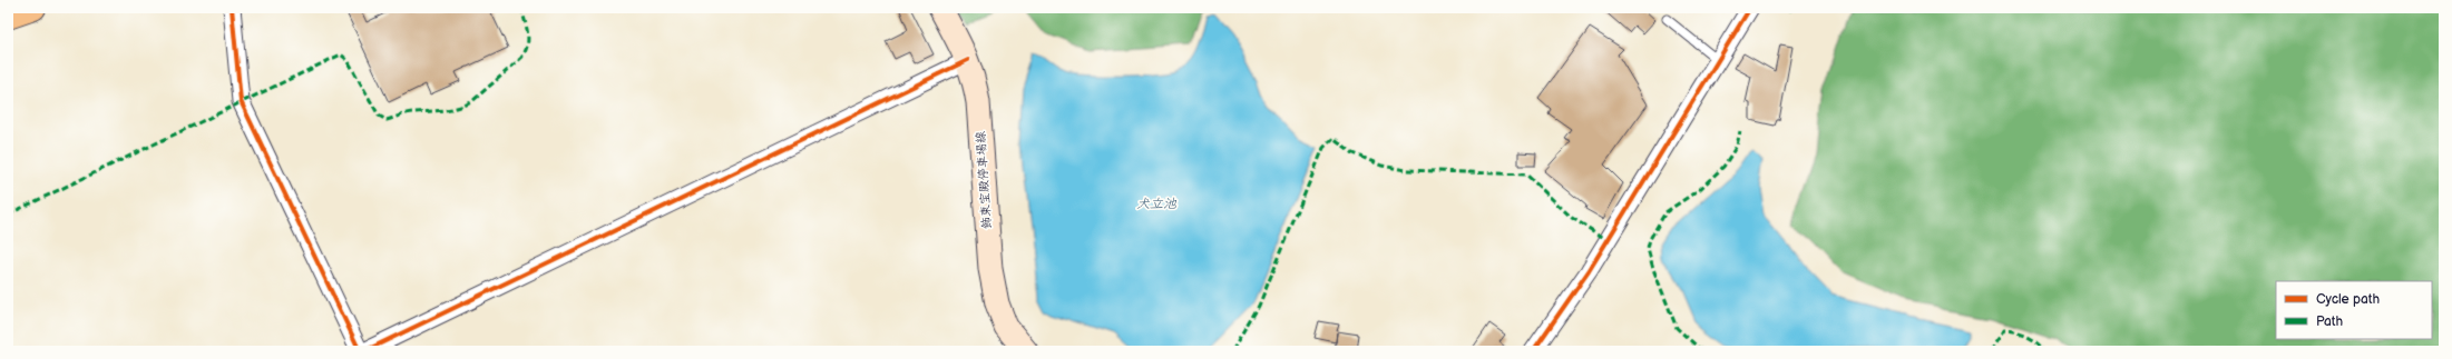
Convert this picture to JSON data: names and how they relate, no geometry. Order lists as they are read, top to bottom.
{
  "streets": {
    "main road": ["飾東宝殿停車場線"]
  },
  "water": ["犬立池"],
  "legend": ["Cycle path", "Path"]
}
